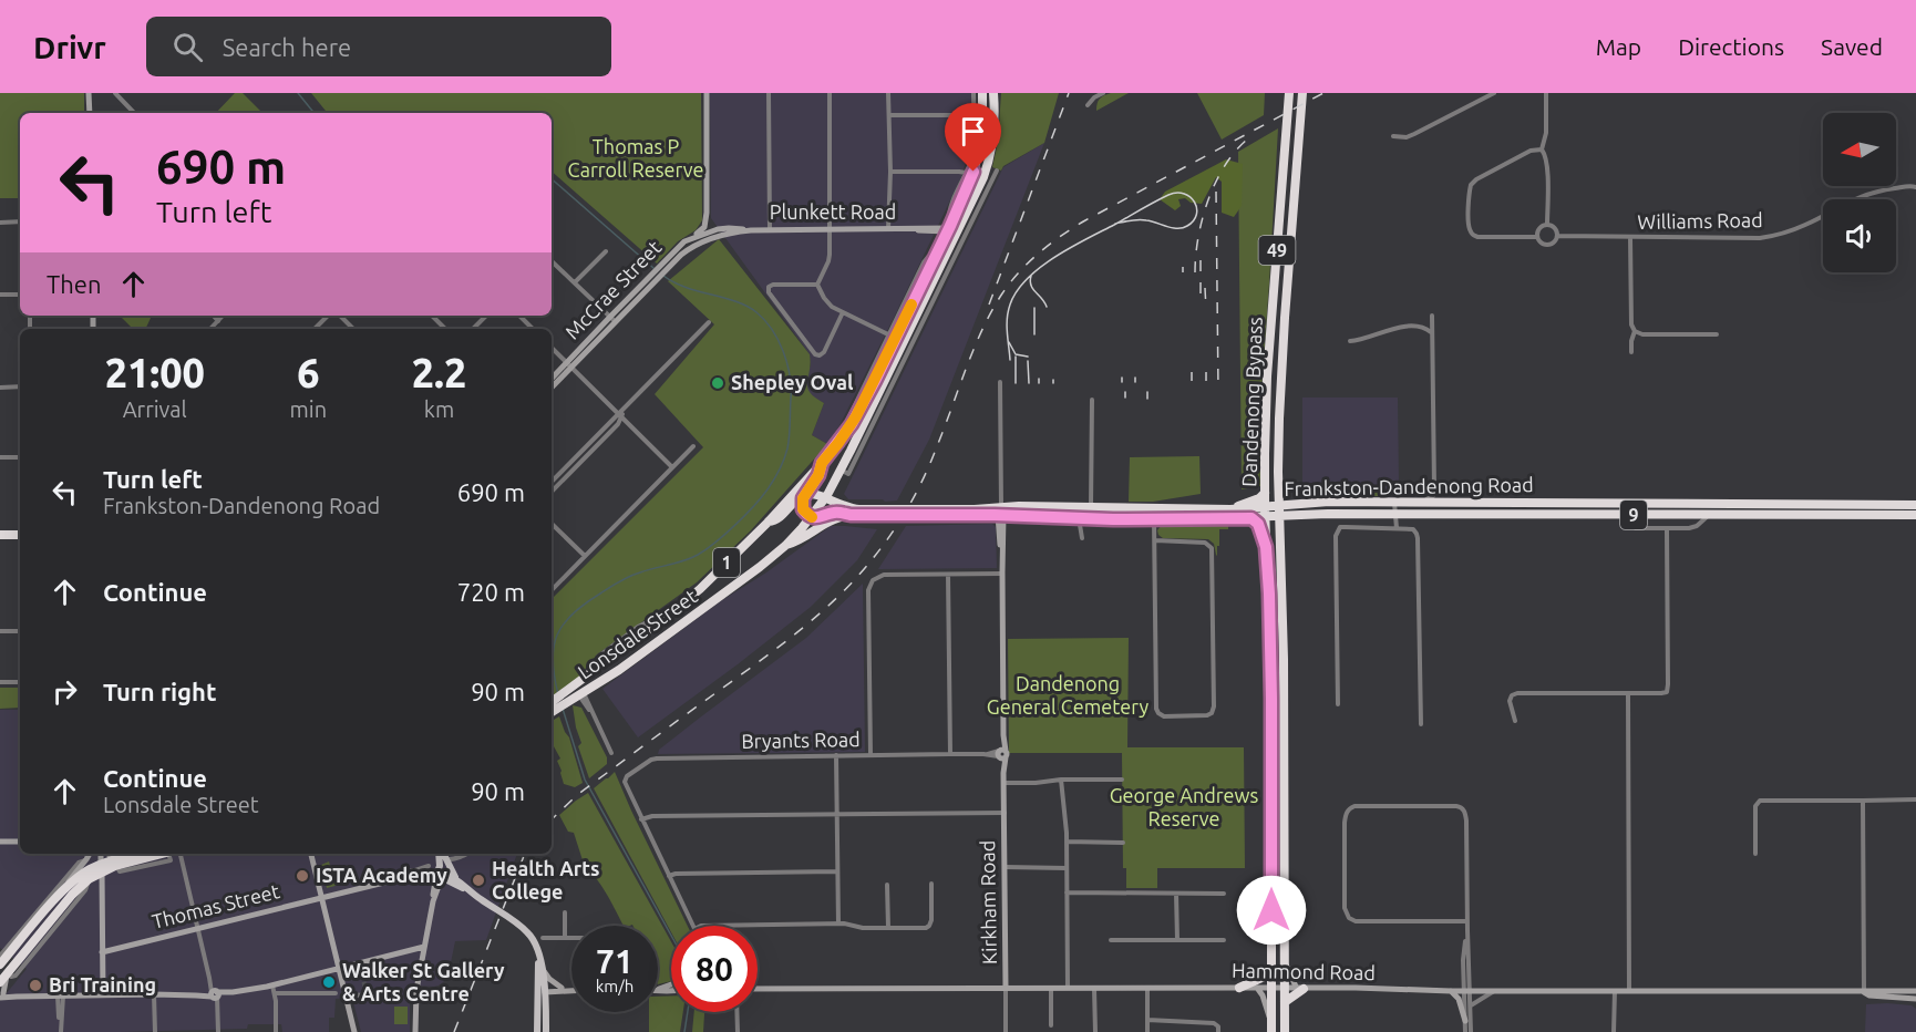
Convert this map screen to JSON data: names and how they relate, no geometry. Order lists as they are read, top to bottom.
{
  "streets": {
    "highway": [
      "49",
      "Dandenong Bypass",
      "Frankston-Dandenong Road",
      "9",
      "1",
      "Lonsdale Street"
    ],
    "main road": [
      "Plunkett Road",
      "McCrae Street",
      "Kirkham Road",
      "Thomas Street",
      "Hammond Road"
    ],
    "street": ["Williams Road", "Bryants Road"]
  },
  "crossings": [
    ["Plunkett Road", "McCrae Street"],
    ["Plunkett Road", "Lonsdale Street"],
    ["Dandenong Bypass", "Frankston-Dandenong Road"],
    ["Dandenong Bypass", "Hammond Road"],
    ["Frankston-Dandenong Road", "9"],
    ["Frankston-Dandenong Road", "Lonsdale Street"],
    ["Frankston-Dandenong Road", "Kirkham Road"],
    ["9", "Lonsdale Street"],
    ["Bryants Road", "Kirkham Road"],
    ["Kirkham Road", "Hammond Road"]
  ],
  "parks": ["Thomas P Carroll Reserve", "Dandenong General Cemetery", "George Andrews Reserve"],
  "places": [
    "Shepley Oval",
    "ISTA Academy",
    "Health Arts College",
    "Walker St Gallery & Arts Centre",
    "Bri Training"
  ],
  "north": "left",
  "page": {
    "header": "Drivr",
    "search": "Search here",
    "nav": ["Map", "Directions", "Saved"],
    "turn": ["690 m", "Turn left"],
    "then": "Then",
    "eta": [
      "21:00",
      "Arrival",
      "6",
      "min",
      "2.2",
      "km"
    ],
    "list": [
      {
        "name": "Turn left",
        "note": "Frankston-Dandenong Road",
        "value": "690 m"
      },
      {
        "name": "Continue",
        "value": "720 m"
      },
      {
        "name": "Turn right",
        "value": "90 m"
      },
      {
        "name": "Continue",
        "note": "Lonsdale Street",
        "value": "90 m"
      }
    ],
    "speed": "71 km/h",
    "limit": "80"
  }
}
